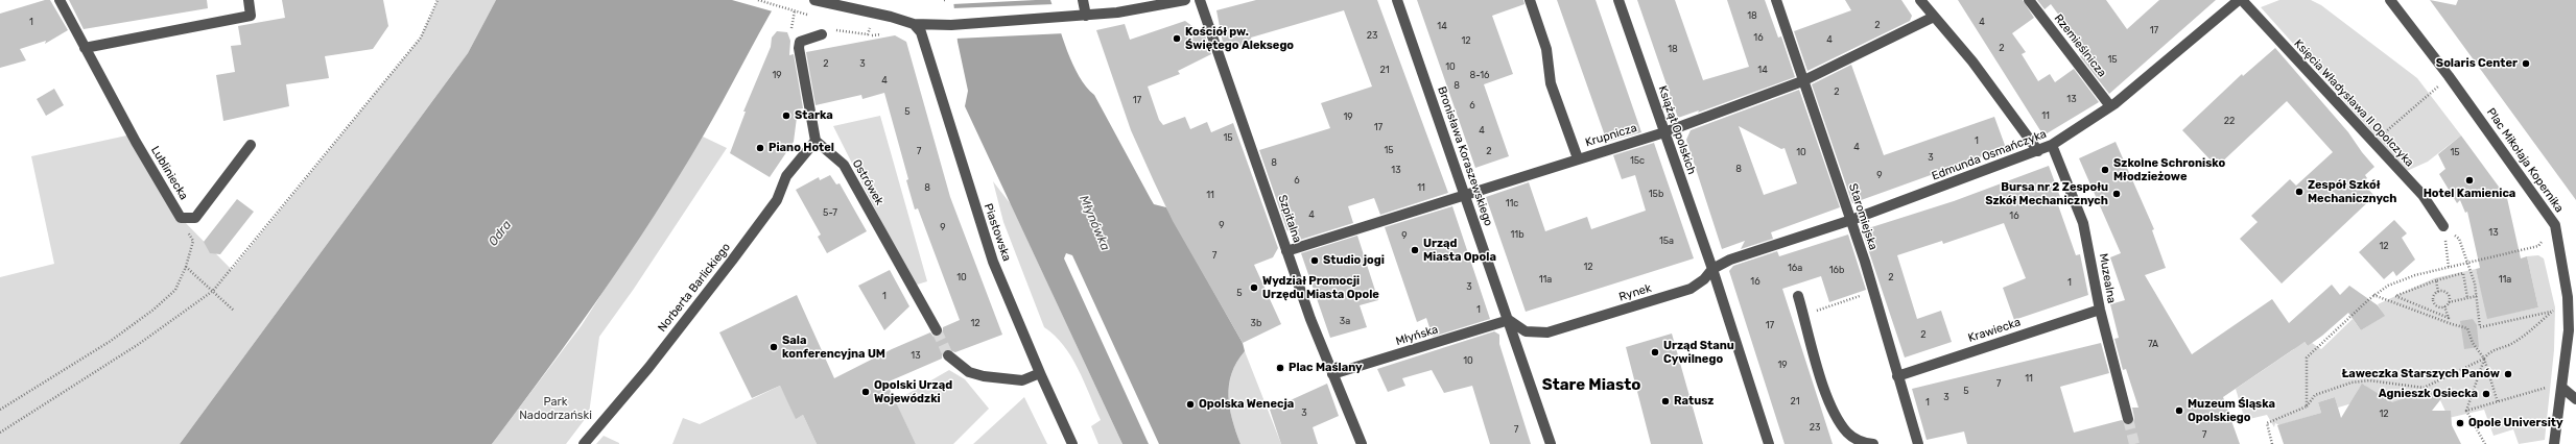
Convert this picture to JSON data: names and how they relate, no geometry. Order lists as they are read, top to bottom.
{
  "streets": {
    "street": [
      "Rzemieślnicza",
      "Księcia Władysława II Opolczyka",
      "Książąt Opolskich",
      "Krupnicza",
      "Edmunda Osmańczyka",
      "Bronisława Koraszewskiego",
      "Plac Mikołaja Kopernika",
      "Lubliniecka",
      "Ostrówek",
      "Staromiejska",
      "Szpitalna",
      "Piastowska",
      "Muzealna",
      "Norberta Barlickiego",
      "Rynek",
      "Krawiecka",
      "Młyńska"
    ]
  },
  "crossings": [
    ["Rzemieślnicza", "Edmunda Osmańczyka"],
    ["Księcia Władysława II Opolczyka", "Edmunda Osmańczyka"],
    ["Książąt Opolskich", "Krupnicza"],
    ["Książąt Opolskich", "Edmunda Osmańczyka"],
    ["Książąt Opolskich", "Rynek"],
    ["Krupnicza", "Bronisława Koraszewskiego"],
    ["Krupnicza", "Staromiejska"],
    ["Krupnicza", "Szpitalna"],
    ["Edmunda Osmańczyka", "Staromiejska"],
    ["Edmunda Osmańczyka", "Muzealna"],
    ["Edmunda Osmańczyka", "Rynek"],
    ["Bronisława Koraszewskiego", "Rynek"],
    ["Bronisława Koraszewskiego", "Młyńska"],
    ["Ostrówek", "Norberta Barlickiego"],
    ["Staromiejska", "Krawiecka"],
    ["Szpitalna", "Młyńska"],
    ["Muzealna", "Krawiecka"],
    ["Rynek", "Młyńska"]
  ],
  "districts": ["Stare Miasto"],
  "water": ["Młynówka", "Odra"],
  "parks": ["Park Nadodrzański"],
  "places": [
    "Kościół pw. Świętego Aleksego",
    "Solaris Center",
    "Starka",
    "Piano Hotel",
    "Szkolne Schronisko Młodzieżowe",
    "Hotel Kamienica",
    "Zespół Szkół Mechanicznych",
    "Bursa nr 2 Zespołu Szkół Mechanicznych",
    "Urząd Miasta Opola",
    "Studio jogi",
    "Wydział Promocji Urzędu Miasta Opole",
    "Sala konferencyjna UM",
    "Urząd Stanu Cywilnego",
    "Plac Maślany",
    "Ławeczka Starszych Panów",
    "Opolski Urząd Wojewódzki",
    "Agnieszk Osiecka",
    "Ratusz",
    "Opolska Wenecja",
    "Muzeum Śląska Opolskiego",
    "Opole University"
  ],
  "house_numbers": [
    "18",
    "1",
    "4",
    "2",
    "14",
    "17",
    "23",
    "16",
    "4",
    "12",
    "2",
    "18",
    "15",
    "2",
    "3",
    "10",
    "21",
    "14",
    "19",
    "8-16",
    "4",
    "8",
    "2",
    "13",
    "17",
    "6",
    "5",
    "11",
    "19",
    "22",
    "17",
    "4",
    "15",
    "1",
    "4",
    "15",
    "7",
    "2",
    "10",
    "15",
    "3",
    "15c",
    "8",
    "8",
    "13",
    "9",
    "6",
    "8",
    "11",
    "15b",
    "11",
    "11c",
    "5-7",
    "4",
    "16",
    "9",
    "9",
    "13",
    "11b",
    "9",
    "15a",
    "12",
    "7",
    "12",
    "16a",
    "16b",
    "10",
    "2",
    "11a",
    "11a",
    "16",
    "1",
    "3",
    "5",
    "1",
    "1",
    "3a",
    "12",
    "3b",
    "17",
    "2",
    "7A",
    "13",
    "10",
    "19",
    "11",
    "7",
    "5",
    "3",
    "21",
    "1",
    "3",
    "12",
    "23",
    "7",
    "7"
  ]
}
